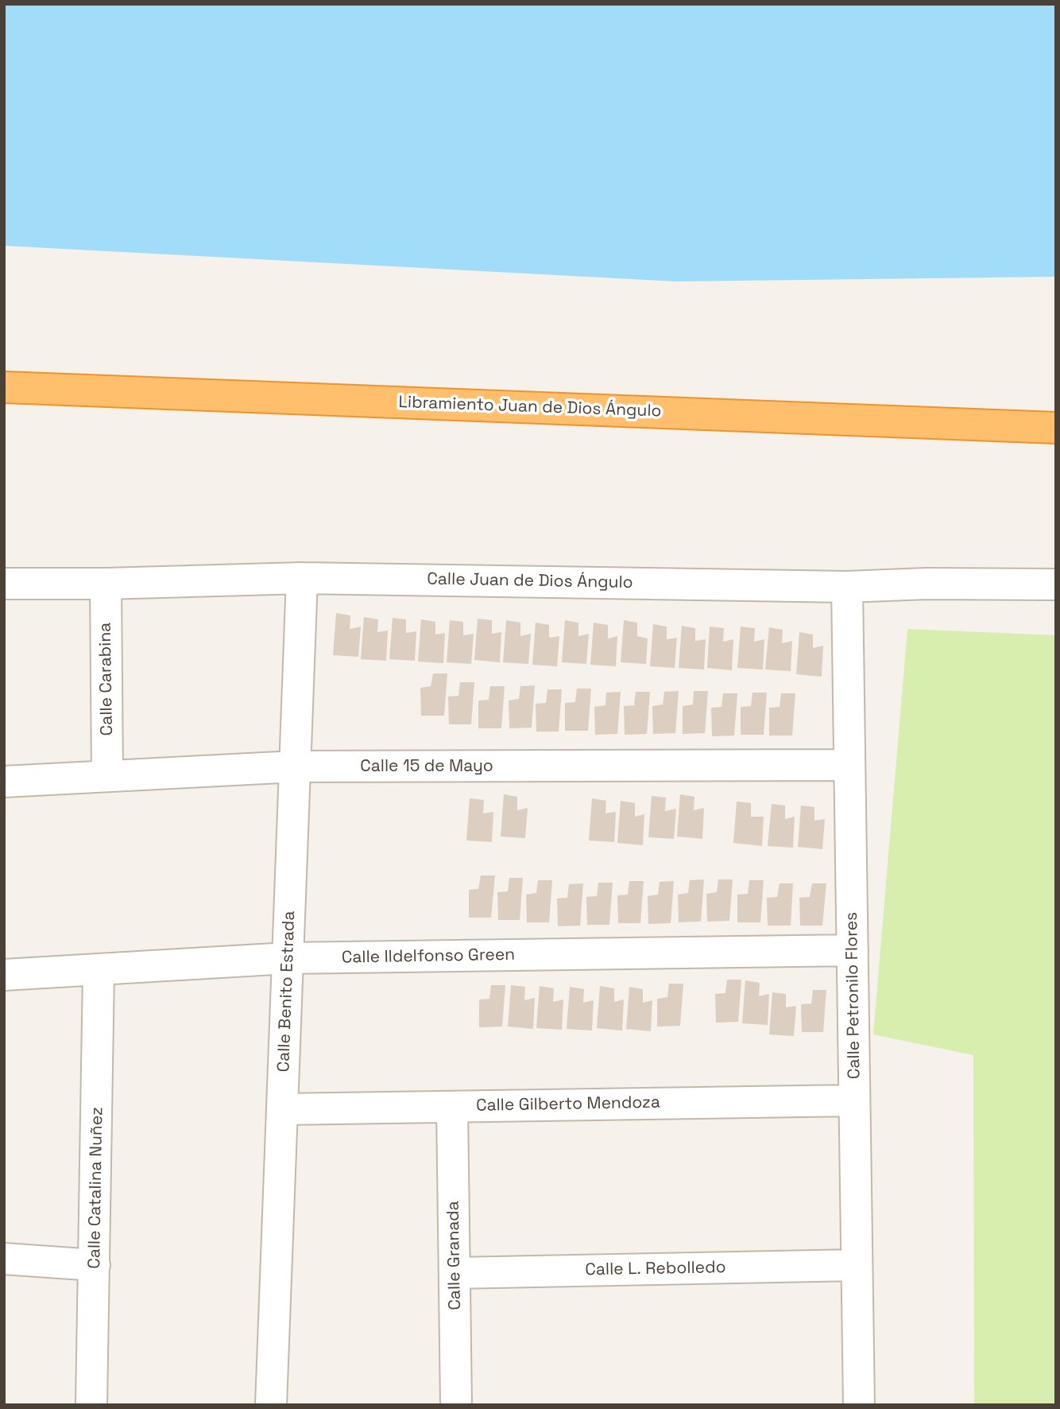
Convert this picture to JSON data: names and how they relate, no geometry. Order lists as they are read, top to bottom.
{
  "streets": {
    "highway": ["Libramiento Juan de Dios Ángulo"],
    "street": [
      "Calle Juan de Dios Ángulo",
      "Calle Carabina",
      "Calle 15 de Mayo",
      "Calle Ildelfonso Green",
      "Calle Benito Estrada",
      "Calle Petronilo Flores",
      "Calle Gilberto Mendoza",
      "Calle Catalina Nuñez",
      "Calle Granada",
      "Calle L. Rebolledo"
    ]
  },
  "crossings": [
    ["Calle Juan de Dios Ángulo", "Calle Carabina"],
    ["Calle Juan de Dios Ángulo", "Calle Benito Estrada"],
    ["Calle Juan de Dios Ángulo", "Calle Petronilo Flores"],
    ["Calle Carabina", "Calle 15 de Mayo"],
    ["Calle 15 de Mayo", "Calle Benito Estrada"],
    ["Calle 15 de Mayo", "Calle Petronilo Flores"],
    ["Calle Ildelfonso Green", "Calle Benito Estrada"],
    ["Calle Ildelfonso Green", "Calle Petronilo Flores"],
    ["Calle Ildelfonso Green", "Calle Catalina Nuñez"],
    ["Calle Benito Estrada", "Calle Gilberto Mendoza"],
    ["Calle Petronilo Flores", "Calle Gilberto Mendoza"],
    ["Calle Petronilo Flores", "Calle L. Rebolledo"],
    ["Calle Gilberto Mendoza", "Calle Granada"],
    ["Calle Granada", "Calle L. Rebolledo"]
  ]
}
